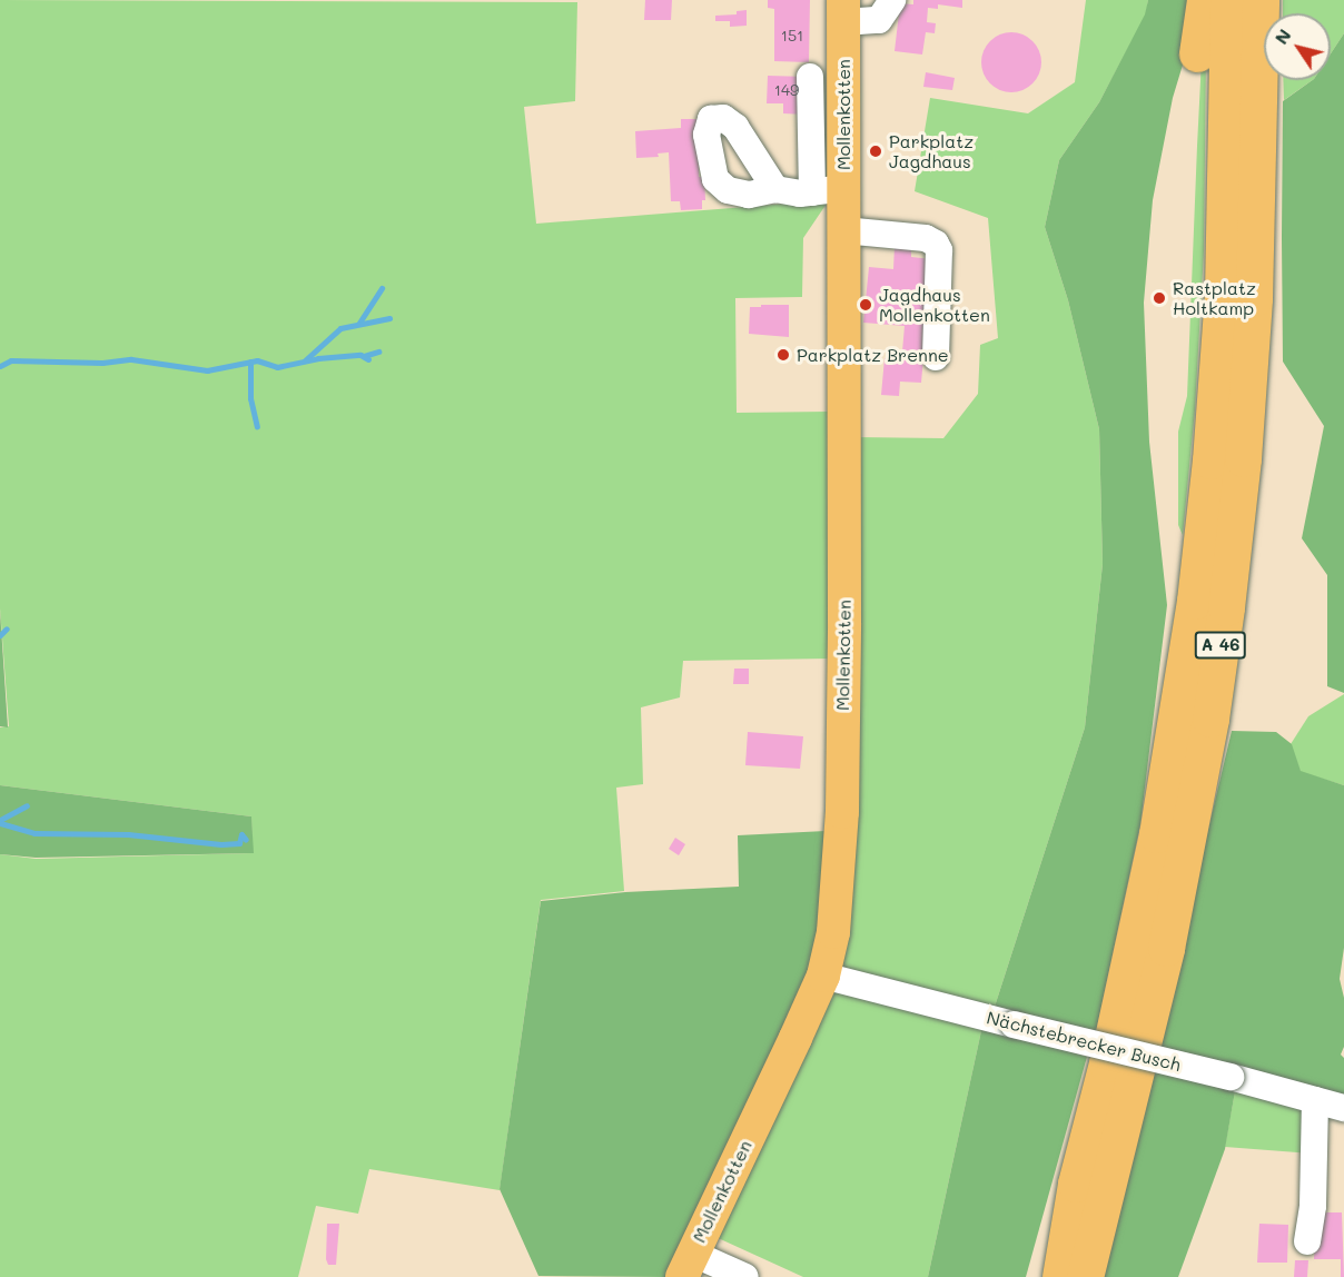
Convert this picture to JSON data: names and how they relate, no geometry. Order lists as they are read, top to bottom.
{
  "streets": {
    "highway": ["A 46"],
    "main road": ["Mollenkotten"],
    "street": ["Nächstebrecker Busch"]
  },
  "crossings": [
    ["Mollenkotten", "Nächstebrecker Busch"]
  ],
  "places": [
    "Parkplatz Jagdhaus",
    "Rastplatz Holtkamp",
    "Jagdhaus Mollenkotten",
    "Parkplatz Brenne"
  ],
  "house_numbers": ["151", "149"],
  "north": "top left"
}
